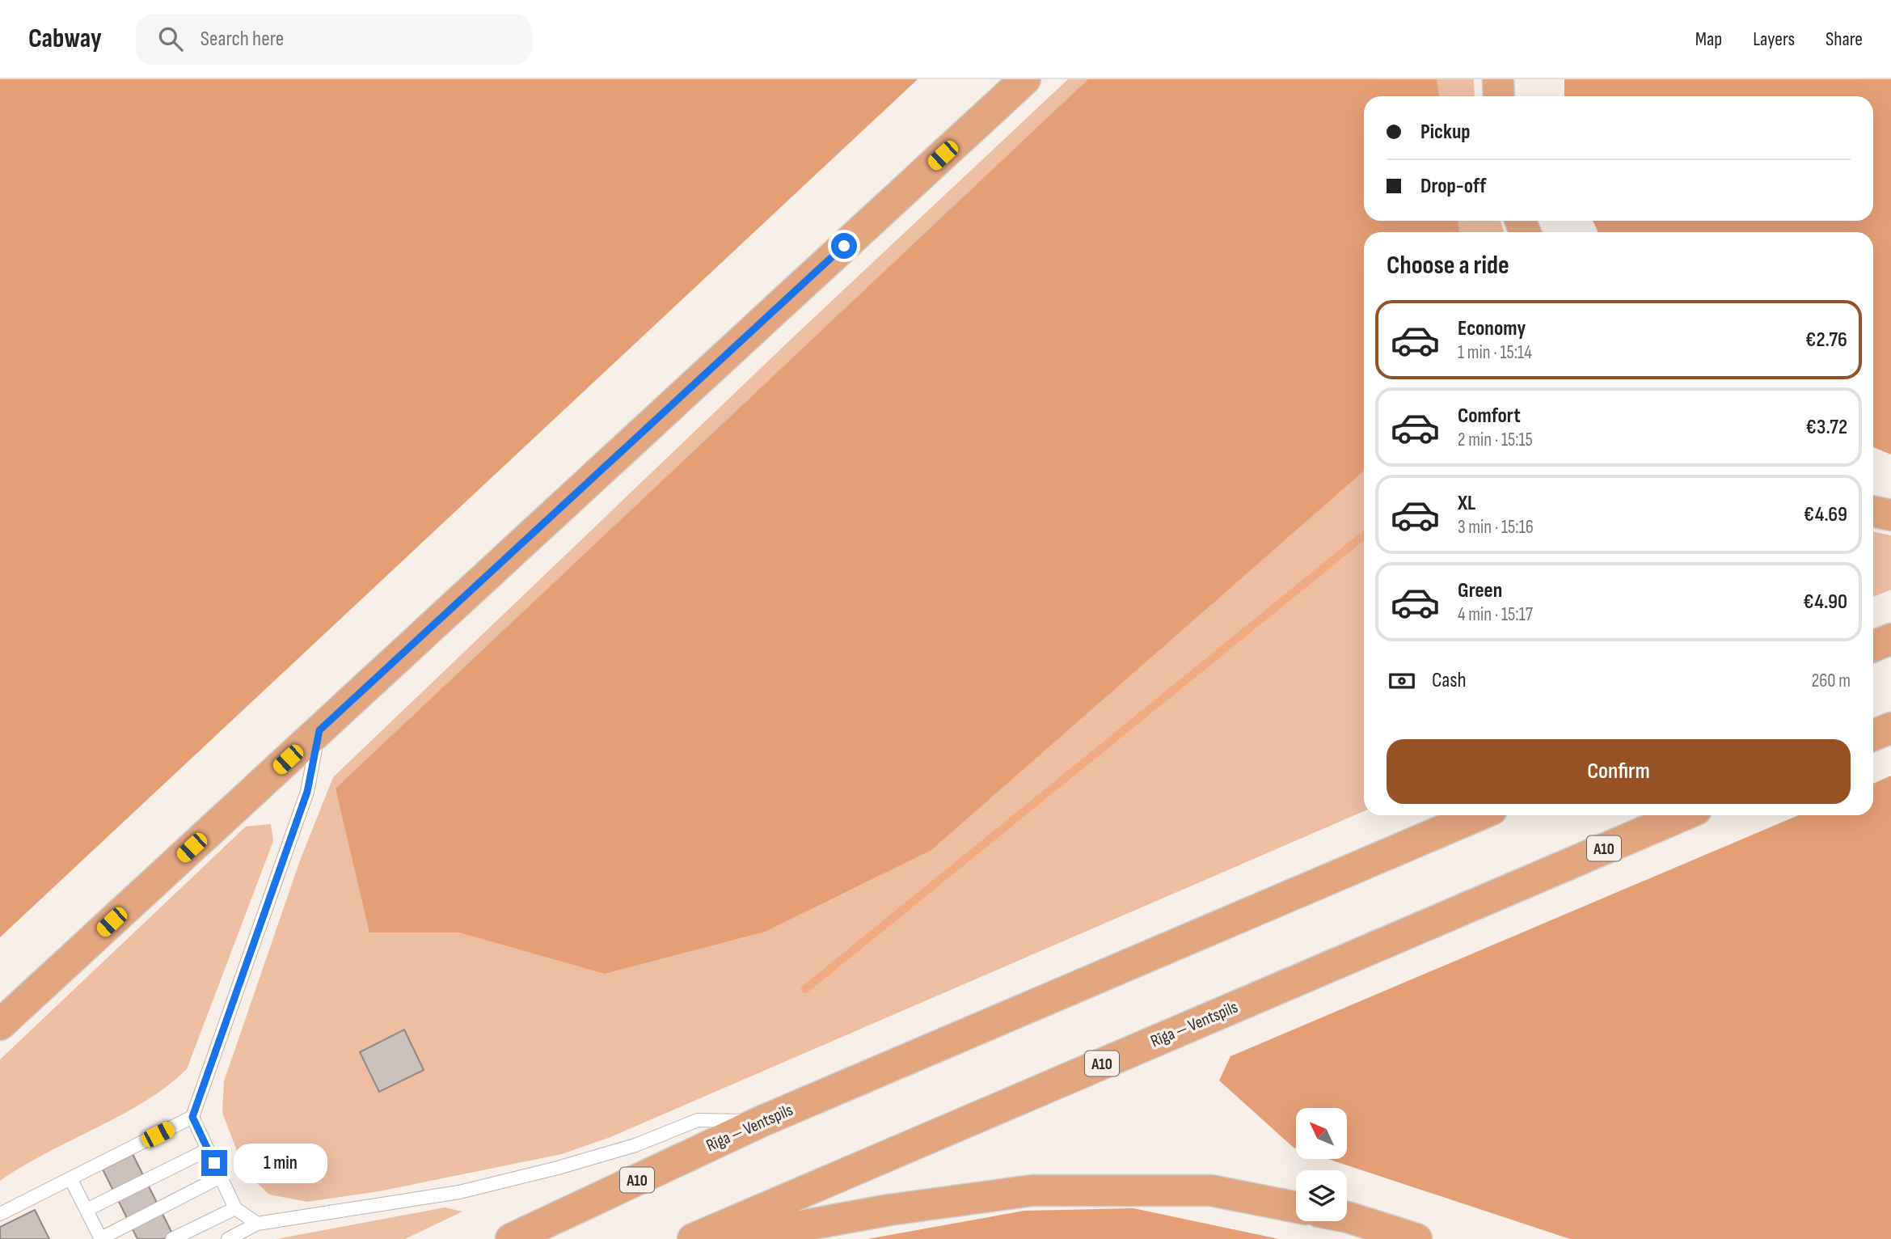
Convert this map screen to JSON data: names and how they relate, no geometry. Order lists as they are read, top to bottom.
{
  "streets": {
    "highway": ["A10", "Rīga — Ventspils"]
  },
  "north": "top left",
  "page": {
    "header": "Cabway",
    "search": "Search here",
    "nav": ["Map", "Layers", "Share"],
    "banner": ["Pickup", "Drop-off"],
    "heading": "Choose a ride",
    "list": [
      {
        "name": "Economy",
        "note": "1 min · 15:14",
        "value": "€2.76"
      },
      {
        "name": "Comfort",
        "note": "2 min · 15:15",
        "value": "€3.72"
      },
      {
        "name": "XL",
        "note": "3 min · 15:16",
        "value": "€4.69"
      },
      {
        "name": "Green",
        "note": "4 min · 15:17",
        "value": "€4.90"
      }
    ],
    "pay": ["Cash", "260 m"],
    "buttons": "Confirm",
    "bubble": "1 min"
  }
}
